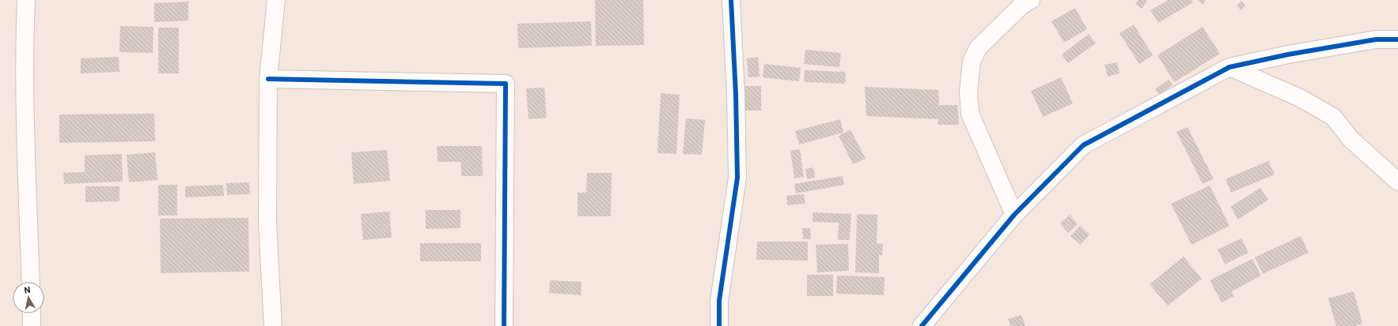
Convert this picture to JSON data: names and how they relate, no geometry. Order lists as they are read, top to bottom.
{
  "north": "top"
}
